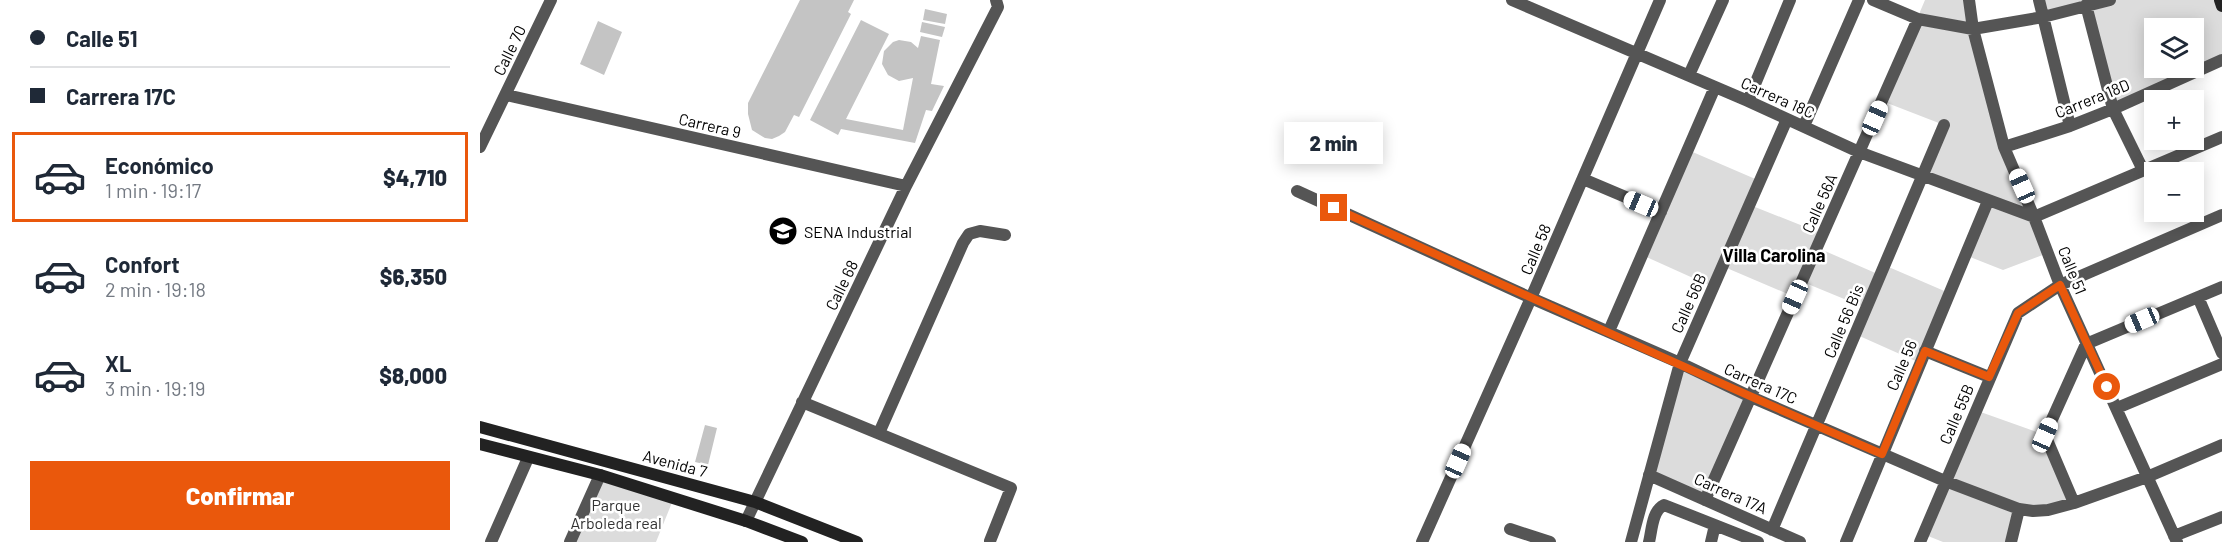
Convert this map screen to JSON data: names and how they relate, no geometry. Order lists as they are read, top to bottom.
{
  "streets": {
    "main road": ["Avenida 7"],
    "street": [
      "Calle 70",
      "Carrera 18C",
      "Carrera 18D",
      "Carrera 9",
      "Calle 56A",
      "Calle 58",
      "Calle 51",
      "Calle 68",
      "Calle 56B",
      "Calle 56 Bis",
      "Calle 56",
      "Carrera 17C",
      "Calle 55B",
      "Carrera 17A"
    ]
  },
  "crossings": [
    ["Calle 70", "Carrera 9"],
    ["Carrera 18C", "Calle 56A"],
    ["Carrera 18C", "Calle 58"],
    ["Carrera 18C", "Calle 51"],
    ["Carrera 18C", "Calle 56B"],
    ["Carrera 18C", "Calle 56 Bis"],
    ["Carrera 18C", "Calle 56"],
    ["Carrera 18D", "Calle 51"],
    ["Carrera 9", "Calle 68"],
    ["Calle 56A", "Carrera 17C"],
    ["Calle 56A", "Carrera 17A"],
    ["Calle 58", "Carrera 17C"],
    ["Calle 51", "Carrera 17C"],
    ["Calle 51", "Calle 55B"],
    ["Calle 68", "Avenida 7"],
    ["Calle 56B", "Carrera 17C"],
    ["Calle 56B", "Carrera 17A"],
    ["Calle 56 Bis", "Carrera 17C"],
    ["Calle 56 Bis", "Carrera 17A"],
    ["Calle 56", "Carrera 17C"],
    ["Carrera 17C", "Calle 55B"]
  ],
  "districts": ["Villa Carolina"],
  "parks": ["Parque Arboleda real"],
  "places": {
    "school or university": ["SENA Industrial"]
  },
  "page": {
    "banner": ["Calle 51", "Carrera 17C"],
    "map_buttons": ["+", "−"],
    "bubble": "2 min",
    "list": [
      {
        "name": "Económico",
        "note": "1 min · 19:17",
        "value": "$4,710"
      },
      {
        "name": "Confort",
        "note": "2 min · 19:18",
        "value": "$6,350"
      },
      {
        "name": "XL",
        "note": "3 min · 19:19",
        "value": "$8,000"
      }
    ],
    "buttons": "Confirmar"
  }
}
